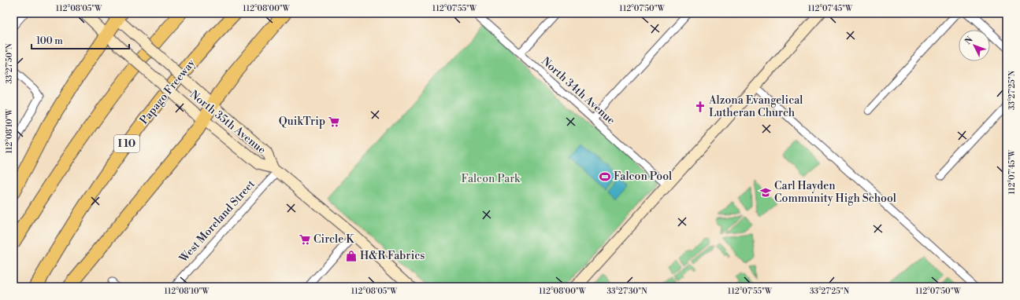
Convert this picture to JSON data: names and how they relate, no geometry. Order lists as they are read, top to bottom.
{
  "streets": {
    "highway": ["Papago Freeway", "I 10"],
    "main road": ["North 35th Avenue"],
    "street": ["North 34th Avenue", "West Moreland Street"]
  },
  "crossings": [
    ["North 35th Avenue", "West Moreland Street"]
  ],
  "parks": ["Falcon Park"],
  "places": {
    "church": ["Alzona Evangelical Lutheran Church"],
    "supermarket": ["QuikTrip", "Circle K"],
    "sports": ["Falcon Pool"],
    "school or university": ["Carl Hayden Community High School"],
    "shop": ["H&R Fabrics"]
  },
  "scale_bar": "100 m",
  "north": "top left",
  "coordinates": [
    "112°08'05\"W",
    "112°08'00\"W",
    "112°07'55\"W",
    "112°07'50\"W",
    "112°07'45\"W",
    "33°27'50\"N",
    "33°27'25\"N",
    "112°08'10\"W",
    "33°27'30\"N"
  ]
}
